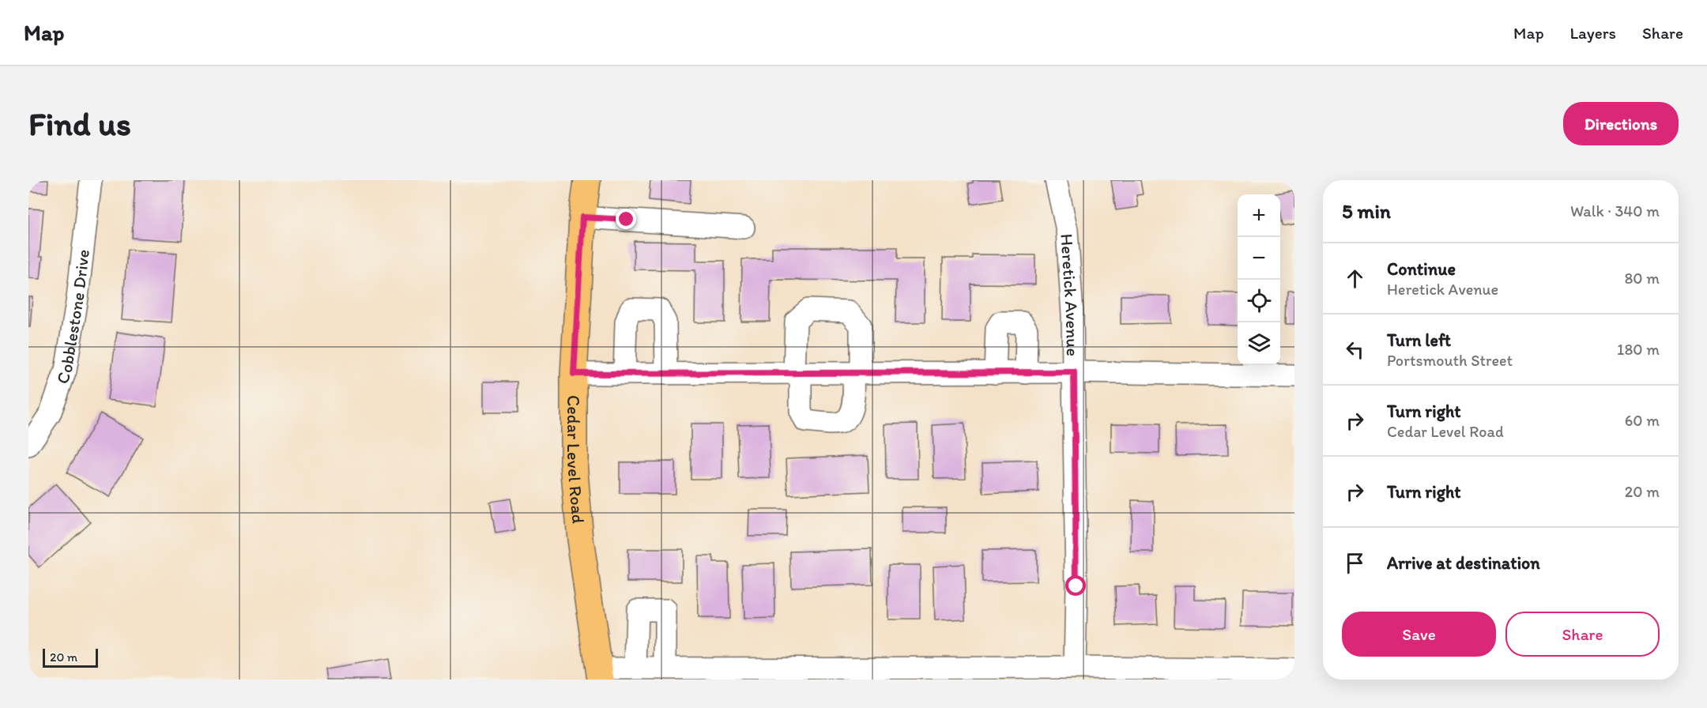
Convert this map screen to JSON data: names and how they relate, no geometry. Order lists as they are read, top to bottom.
{
  "streets": {
    "main road": ["Cedar Level Road"],
    "street": ["Heretick Avenue", "Cobblestone Drive"]
  },
  "scale_bar": "20 m",
  "page": {
    "header": "Map",
    "nav": ["Map", "Layers", "Share"],
    "buttons": [
      "Directions",
      ["Save", "Share"]
    ],
    "title": "Find us",
    "heading": ["5 min", "Walk · 340 m"],
    "map_buttons": ["+", "−"],
    "list": [
      ["Continue", "Heretick Avenue", "80 m"],
      ["Turn left", "Portsmouth Street", "180 m"],
      ["Turn right", "Cedar Level Road", "60 m"],
      ["Turn right", "20 m"],
      "Arrive at destination"
    ],
    "scale": "20 m"
  }
}
